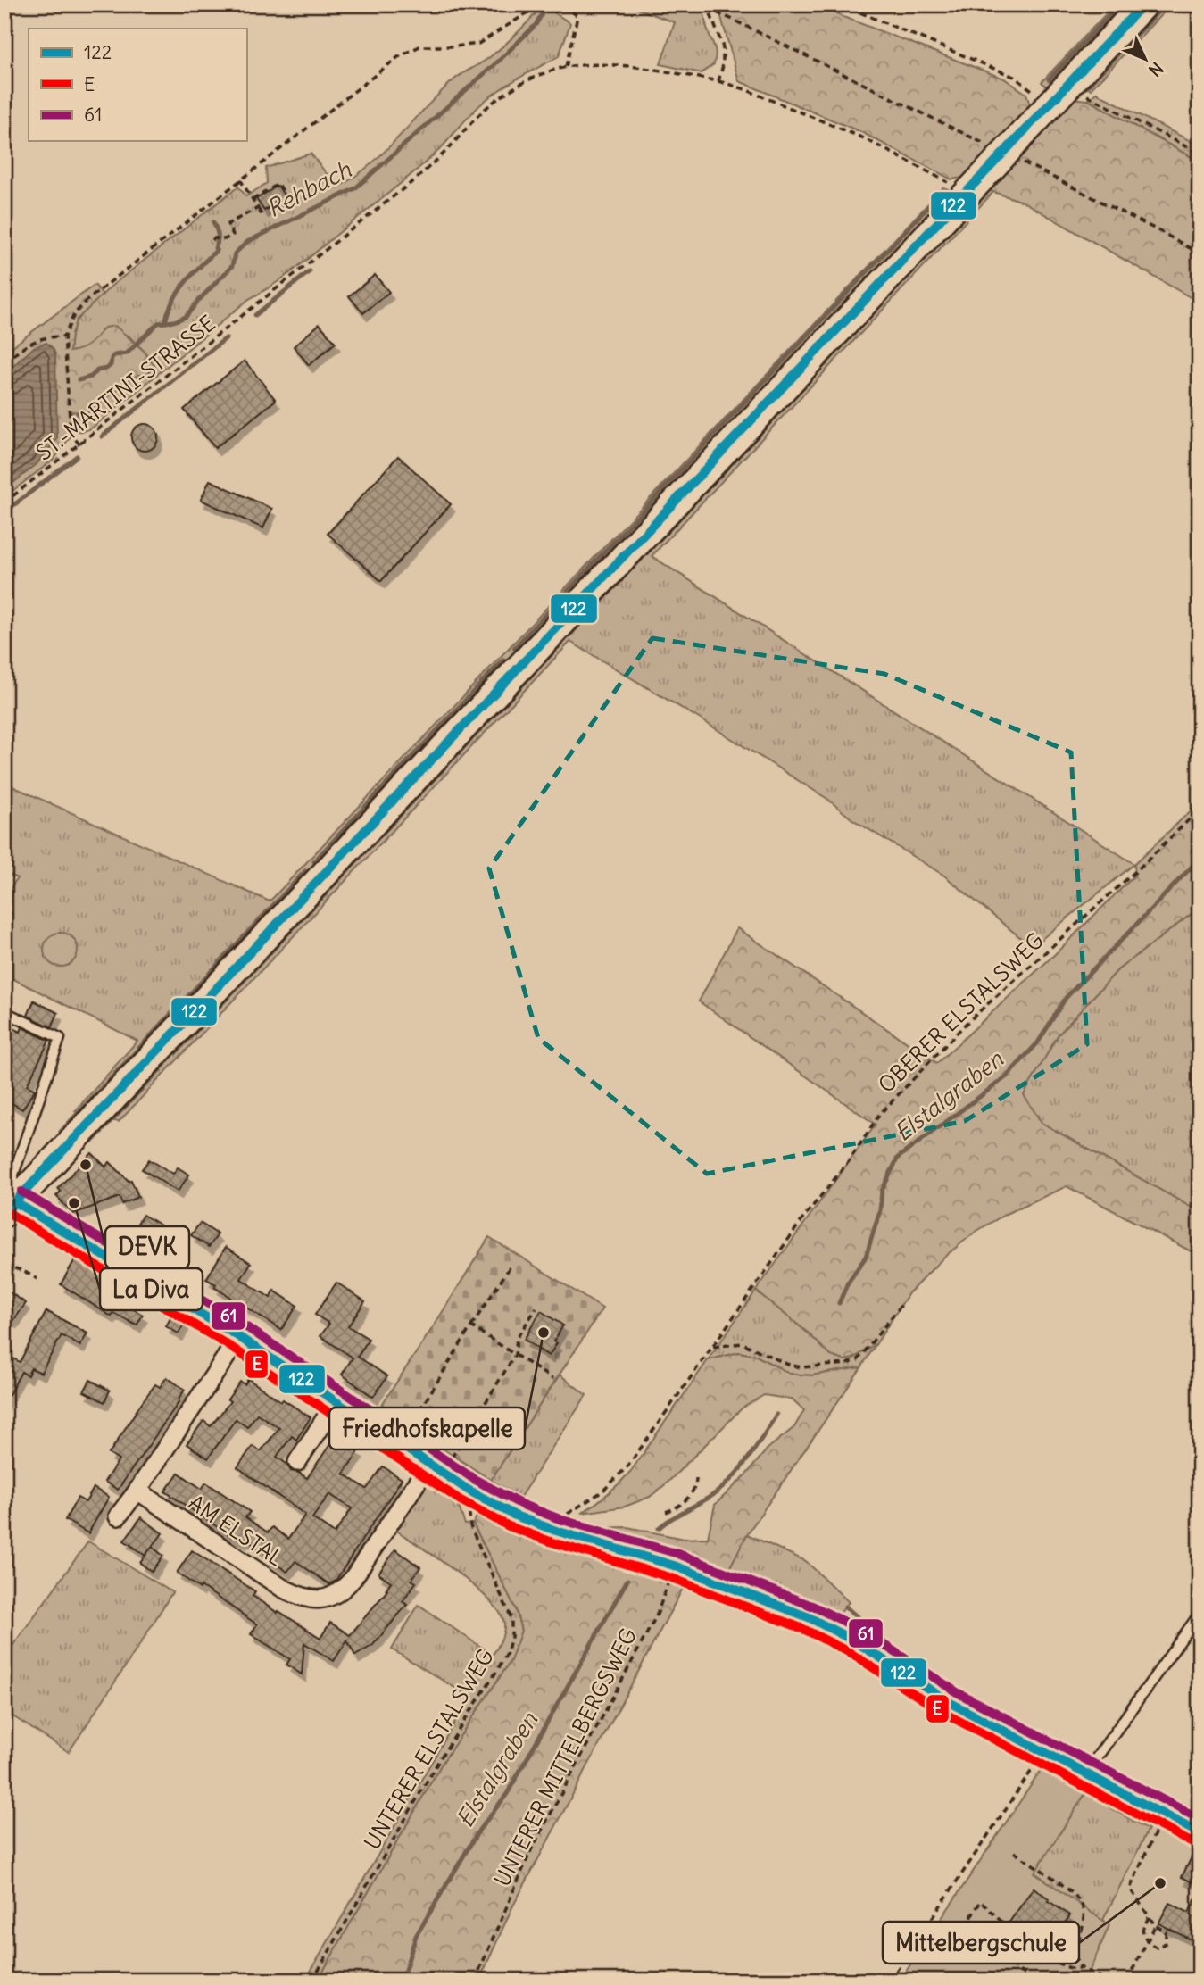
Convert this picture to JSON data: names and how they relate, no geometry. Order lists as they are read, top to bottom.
{
  "streets": {
    "street": ["AM ELSTAL"],
    "path": [
      "ST.-MARTINI-STRASSE",
      "OBERER ELSTALSWEG",
      "UNTERER ELSTALSWEG",
      "UNTERER MITTELBERGSWEG"
    ]
  },
  "water": ["Rehbach", "Elstalgraben"],
  "places": [
    "DEVK",
    "La Diva",
    "Friedhofskapelle",
    "Mittelbergschule"
  ],
  "lines": ["transit line 122", "transit line 61", "transit line E"],
  "legend": ["122", "E", "61"],
  "north": "bottom right"
}
